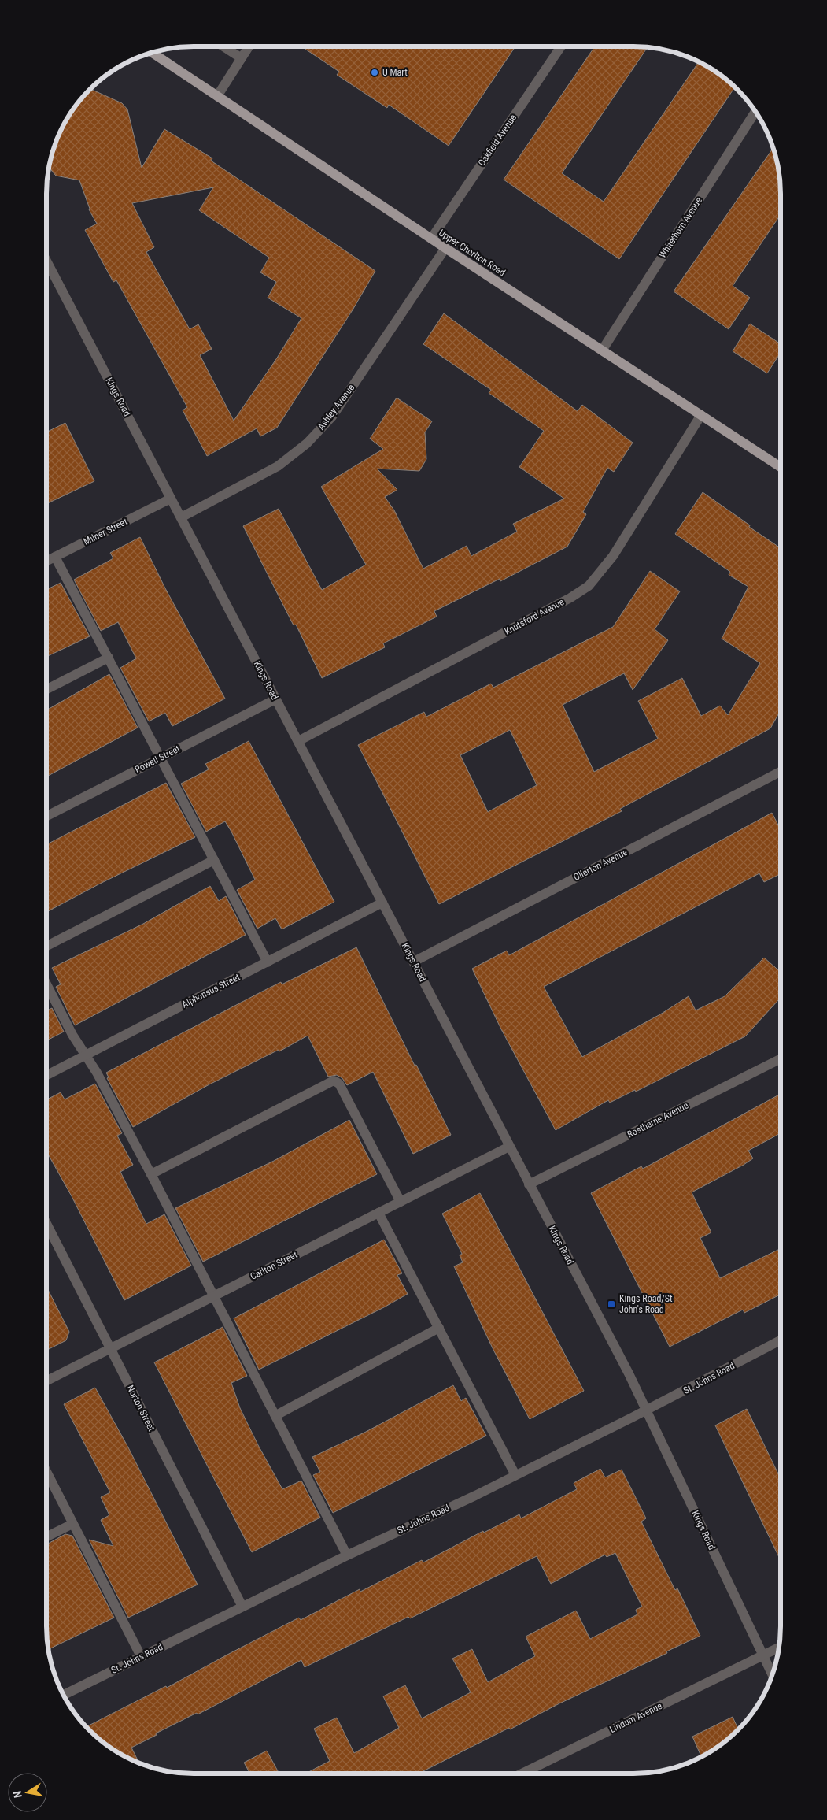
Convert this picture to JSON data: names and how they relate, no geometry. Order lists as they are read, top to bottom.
{
  "streets": {
    "main road": ["Upper Chorlton Road"],
    "street": [
      "Oakfield Avenue",
      "Whitethorn Avenue",
      "Kings Road",
      "Ashley Avenue",
      "Milner Street",
      "Knutsford Avenue",
      "Powell Street",
      "Ollerton Avenue",
      "Alphonsus Street",
      "Rostherne Avenue",
      "Carlton Street",
      "St. Johns Road",
      "Norton Street",
      "Lindum Avenue"
    ]
  },
  "crossings": [
    ["Oakfield Avenue", "Upper Chorlton Road"],
    ["Whitethorn Avenue", "Upper Chorlton Road"],
    ["Upper Chorlton Road", "Ashley Avenue"],
    ["Upper Chorlton Road", "Knutsford Avenue"],
    ["Kings Road", "Ashley Avenue"],
    ["Kings Road", "Milner Street"],
    ["Kings Road", "Knutsford Avenue"],
    ["Kings Road", "Powell Street"],
    ["Kings Road", "Ollerton Avenue"],
    ["Kings Road", "Alphonsus Street"],
    ["Kings Road", "Rostherne Avenue"],
    ["Kings Road", "Carlton Street"],
    ["Kings Road", "St. Johns Road"],
    ["Kings Road", "Lindum Avenue"],
    ["Carlton Street", "Norton Street"],
    ["St. Johns Road", "Norton Street"]
  ],
  "places": {
    "other": ["U Mart"],
    "transit": ["Kings Road/St John's Road"]
  },
  "north": "left"
}
